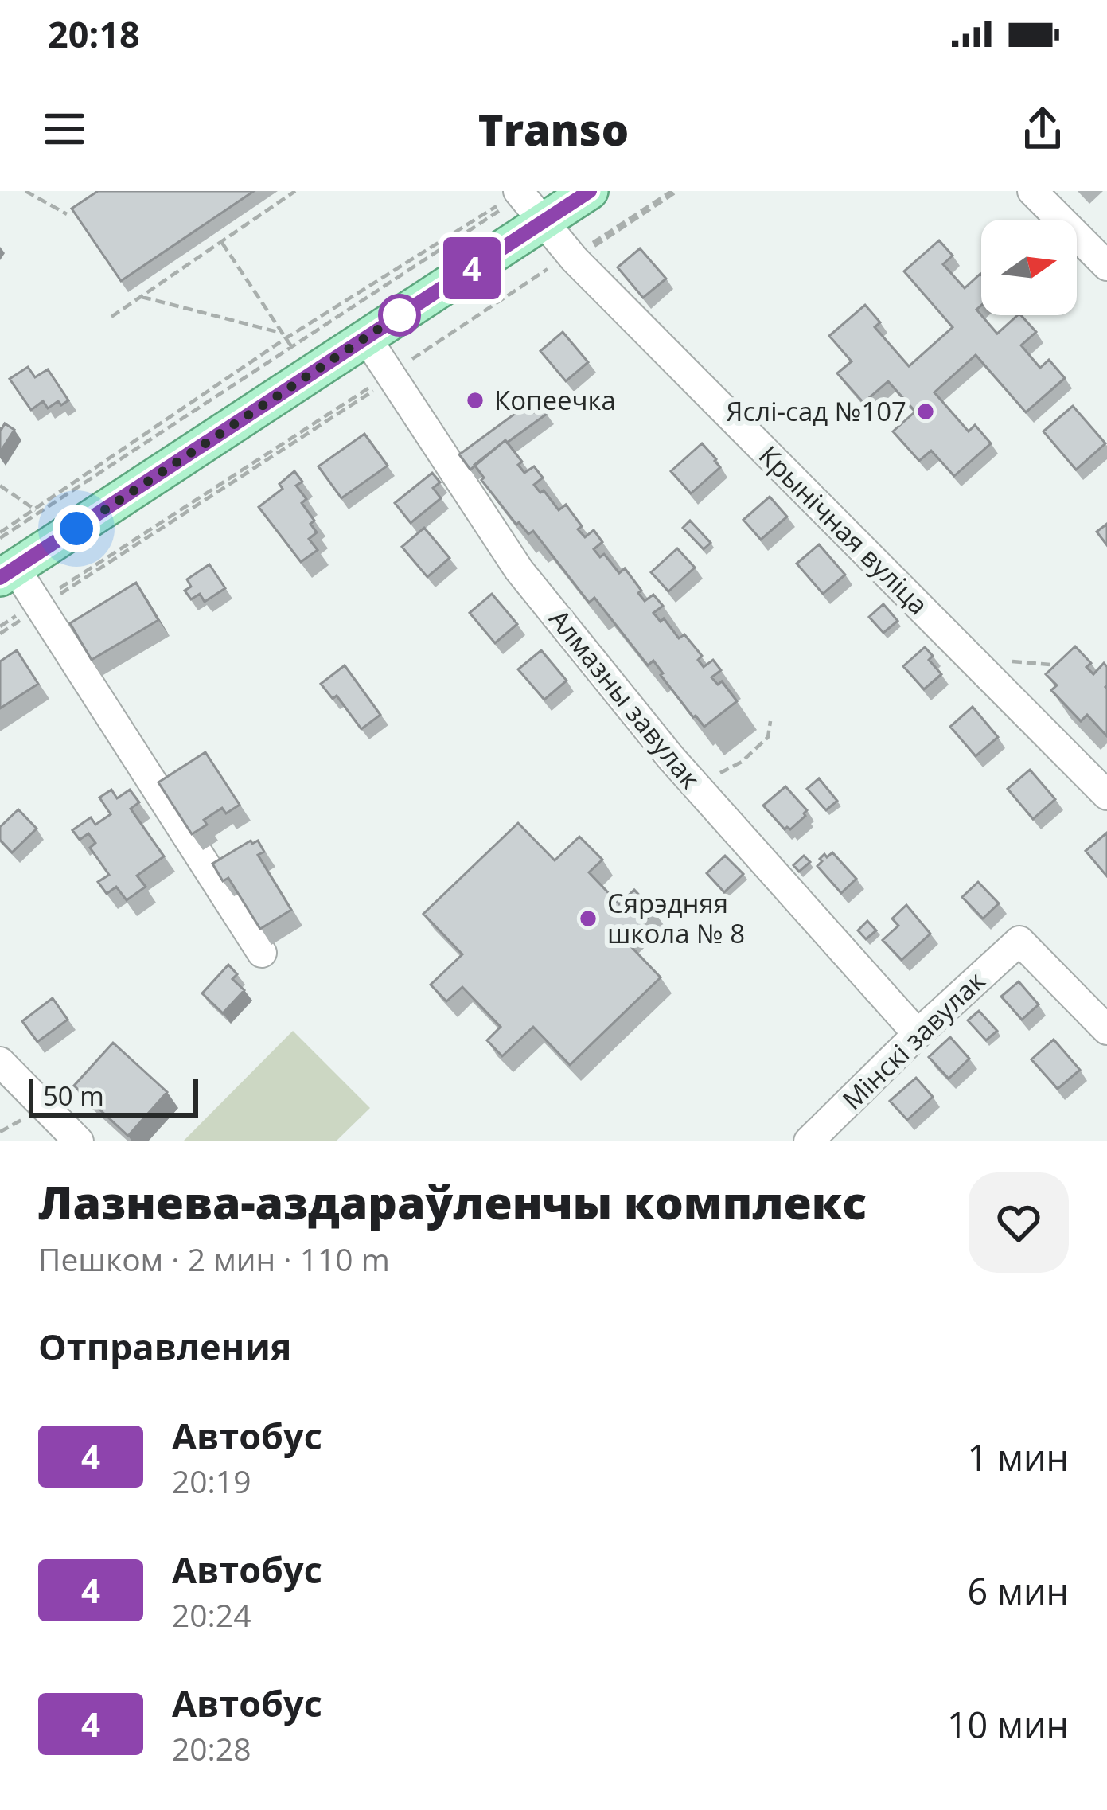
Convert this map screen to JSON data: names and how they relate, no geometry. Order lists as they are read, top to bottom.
{
  "streets": {
    "street": ["Крынічная вуліца", "Алмазны завулак", "Мінскі завулак"]
  },
  "crossings": [
    ["Алмазны завулак", "Мінскі завулак"]
  ],
  "places": ["Копеечка", "Яслі-сад №107", "Сярэдняя школа № 8"],
  "lines": ["bus line 4"],
  "scale_bar": "50 m",
  "north": "right",
  "page": {
    "status": "20:18",
    "header": "Transo",
    "on_map": "4",
    "scale": "50 m",
    "heading": [
      ["Лазнева-аздараўленчы комплекс", "Пешком · 2 мин · 110 m"],
      "Отправления"
    ],
    "list": [
      {
        "mark": "4",
        "name": "Автобус",
        "note": "20:19",
        "value": "1 мин"
      },
      {
        "mark": "4",
        "name": "Автобус",
        "note": "20:24",
        "value": "6 мин"
      },
      {
        "mark": "4",
        "name": "Автобус",
        "note": "20:28",
        "value": "10 мин"
      }
    ]
  }
}
